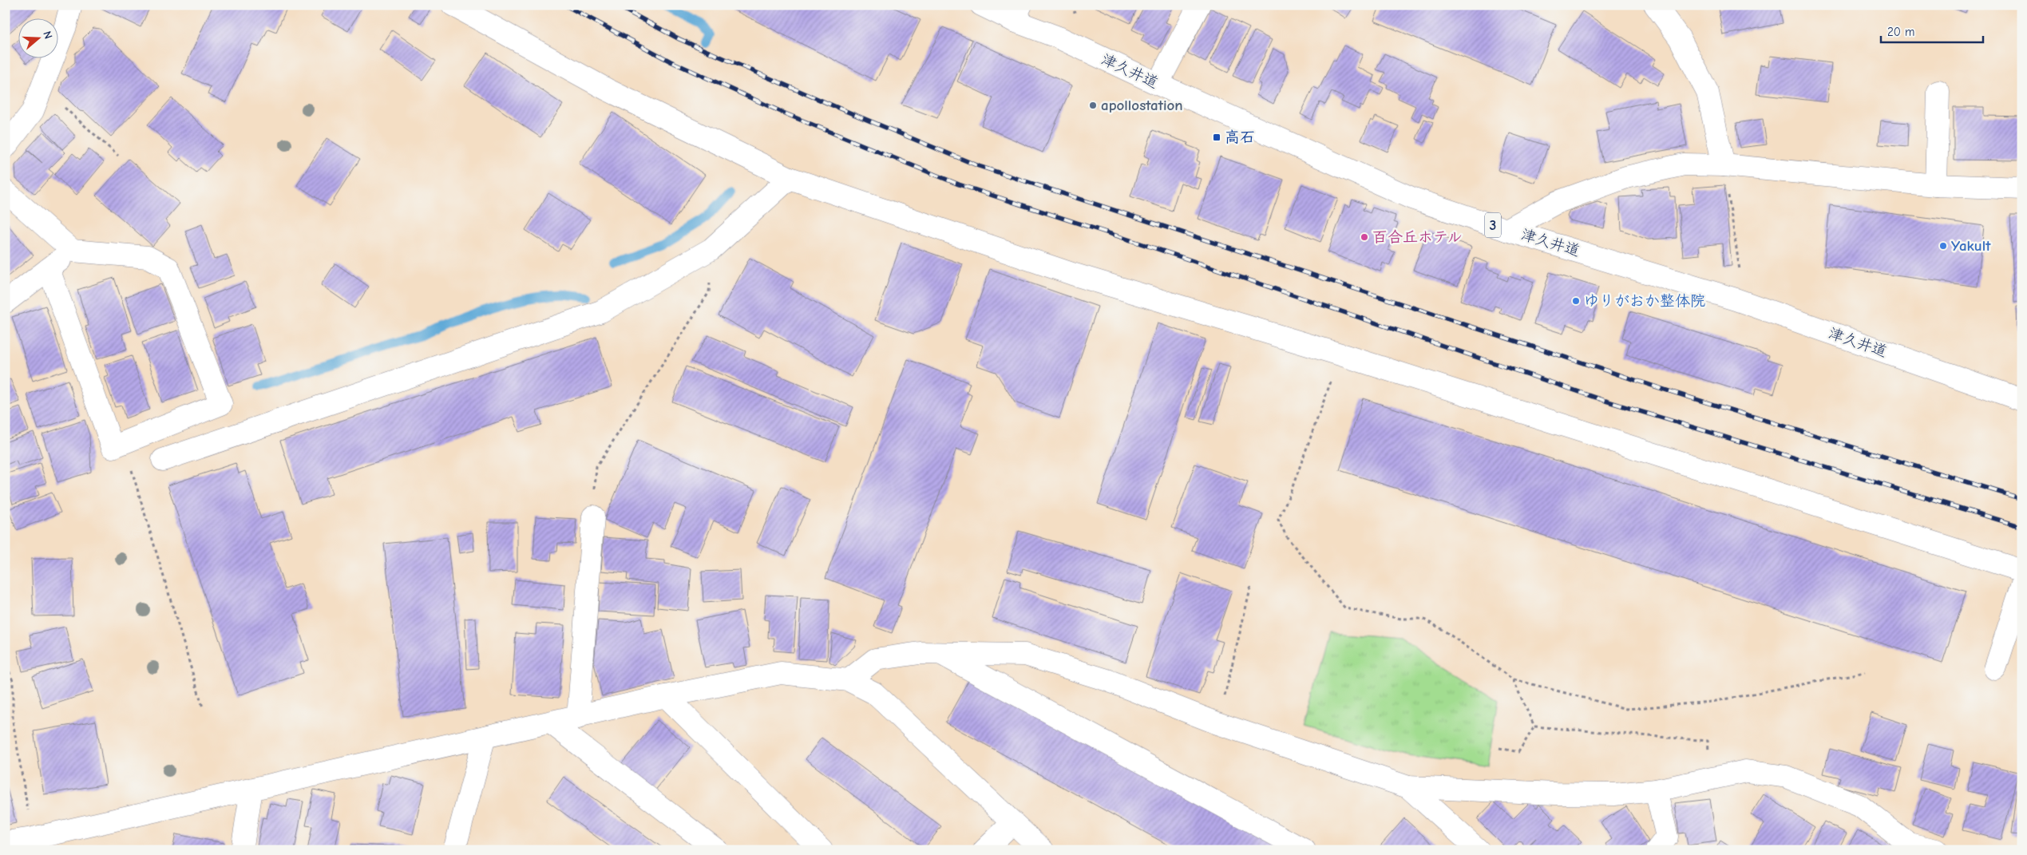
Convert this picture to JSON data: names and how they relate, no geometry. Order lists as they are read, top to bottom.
{
  "streets": {
    "street": ["津久井道", "3"]
  },
  "places": {
    "other": [
      "apollostation",
      "百合丘ホテル",
      "Yakult",
      "ゆりがおか整体院"
    ],
    "transit": ["高石"]
  },
  "scale_bar": "20 m",
  "north": "right"
}
